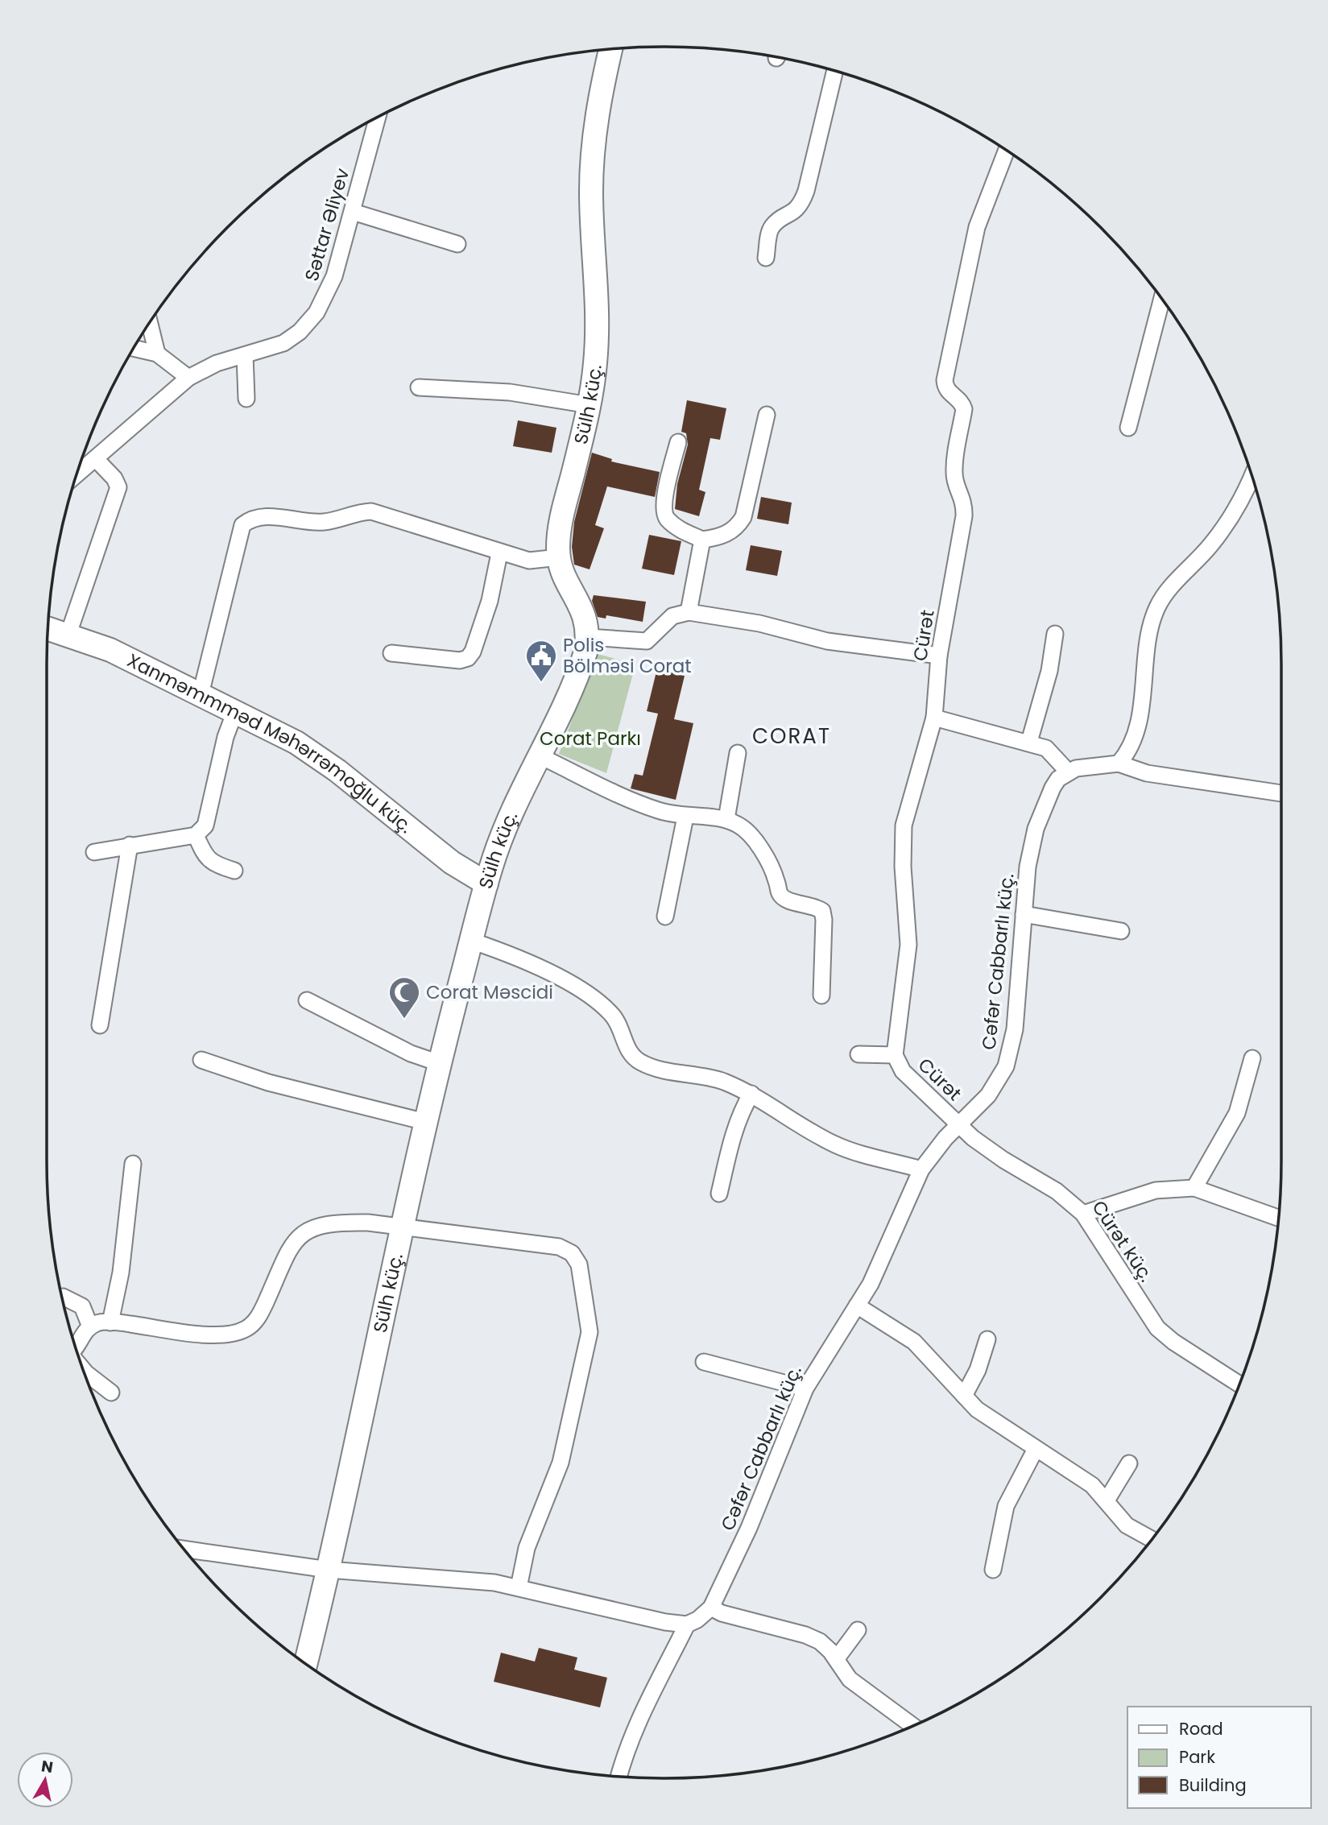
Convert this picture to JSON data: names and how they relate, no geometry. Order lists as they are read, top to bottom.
{
  "streets": {
    "street": [
      "Səttar Əliyev",
      "Sülh küç.",
      "Cürət",
      "Xanməmmməd Məhərrəmoğlu küç.",
      "Cəfər Cabbarlı küç.",
      "Cürət küç."
    ]
  },
  "crossings": [
    ["Sülh küç.", "Xanməmmməd Məhərrəmoğlu küç."],
    ["Cürət", "Cəfər Cabbarlı küç."],
    ["Cürət", "Cürət küç."],
    ["Cəfər Cabbarlı küç.", "Cürət küç."]
  ],
  "districts": ["CORAT"],
  "parks": ["Corat Parkı"],
  "places": {
    "public building": ["Polis Bölmәsi Corat"],
    "mosque": ["Corat Məscidi"]
  },
  "legend": ["Road", "Park", "Building"],
  "north": "top"
}
